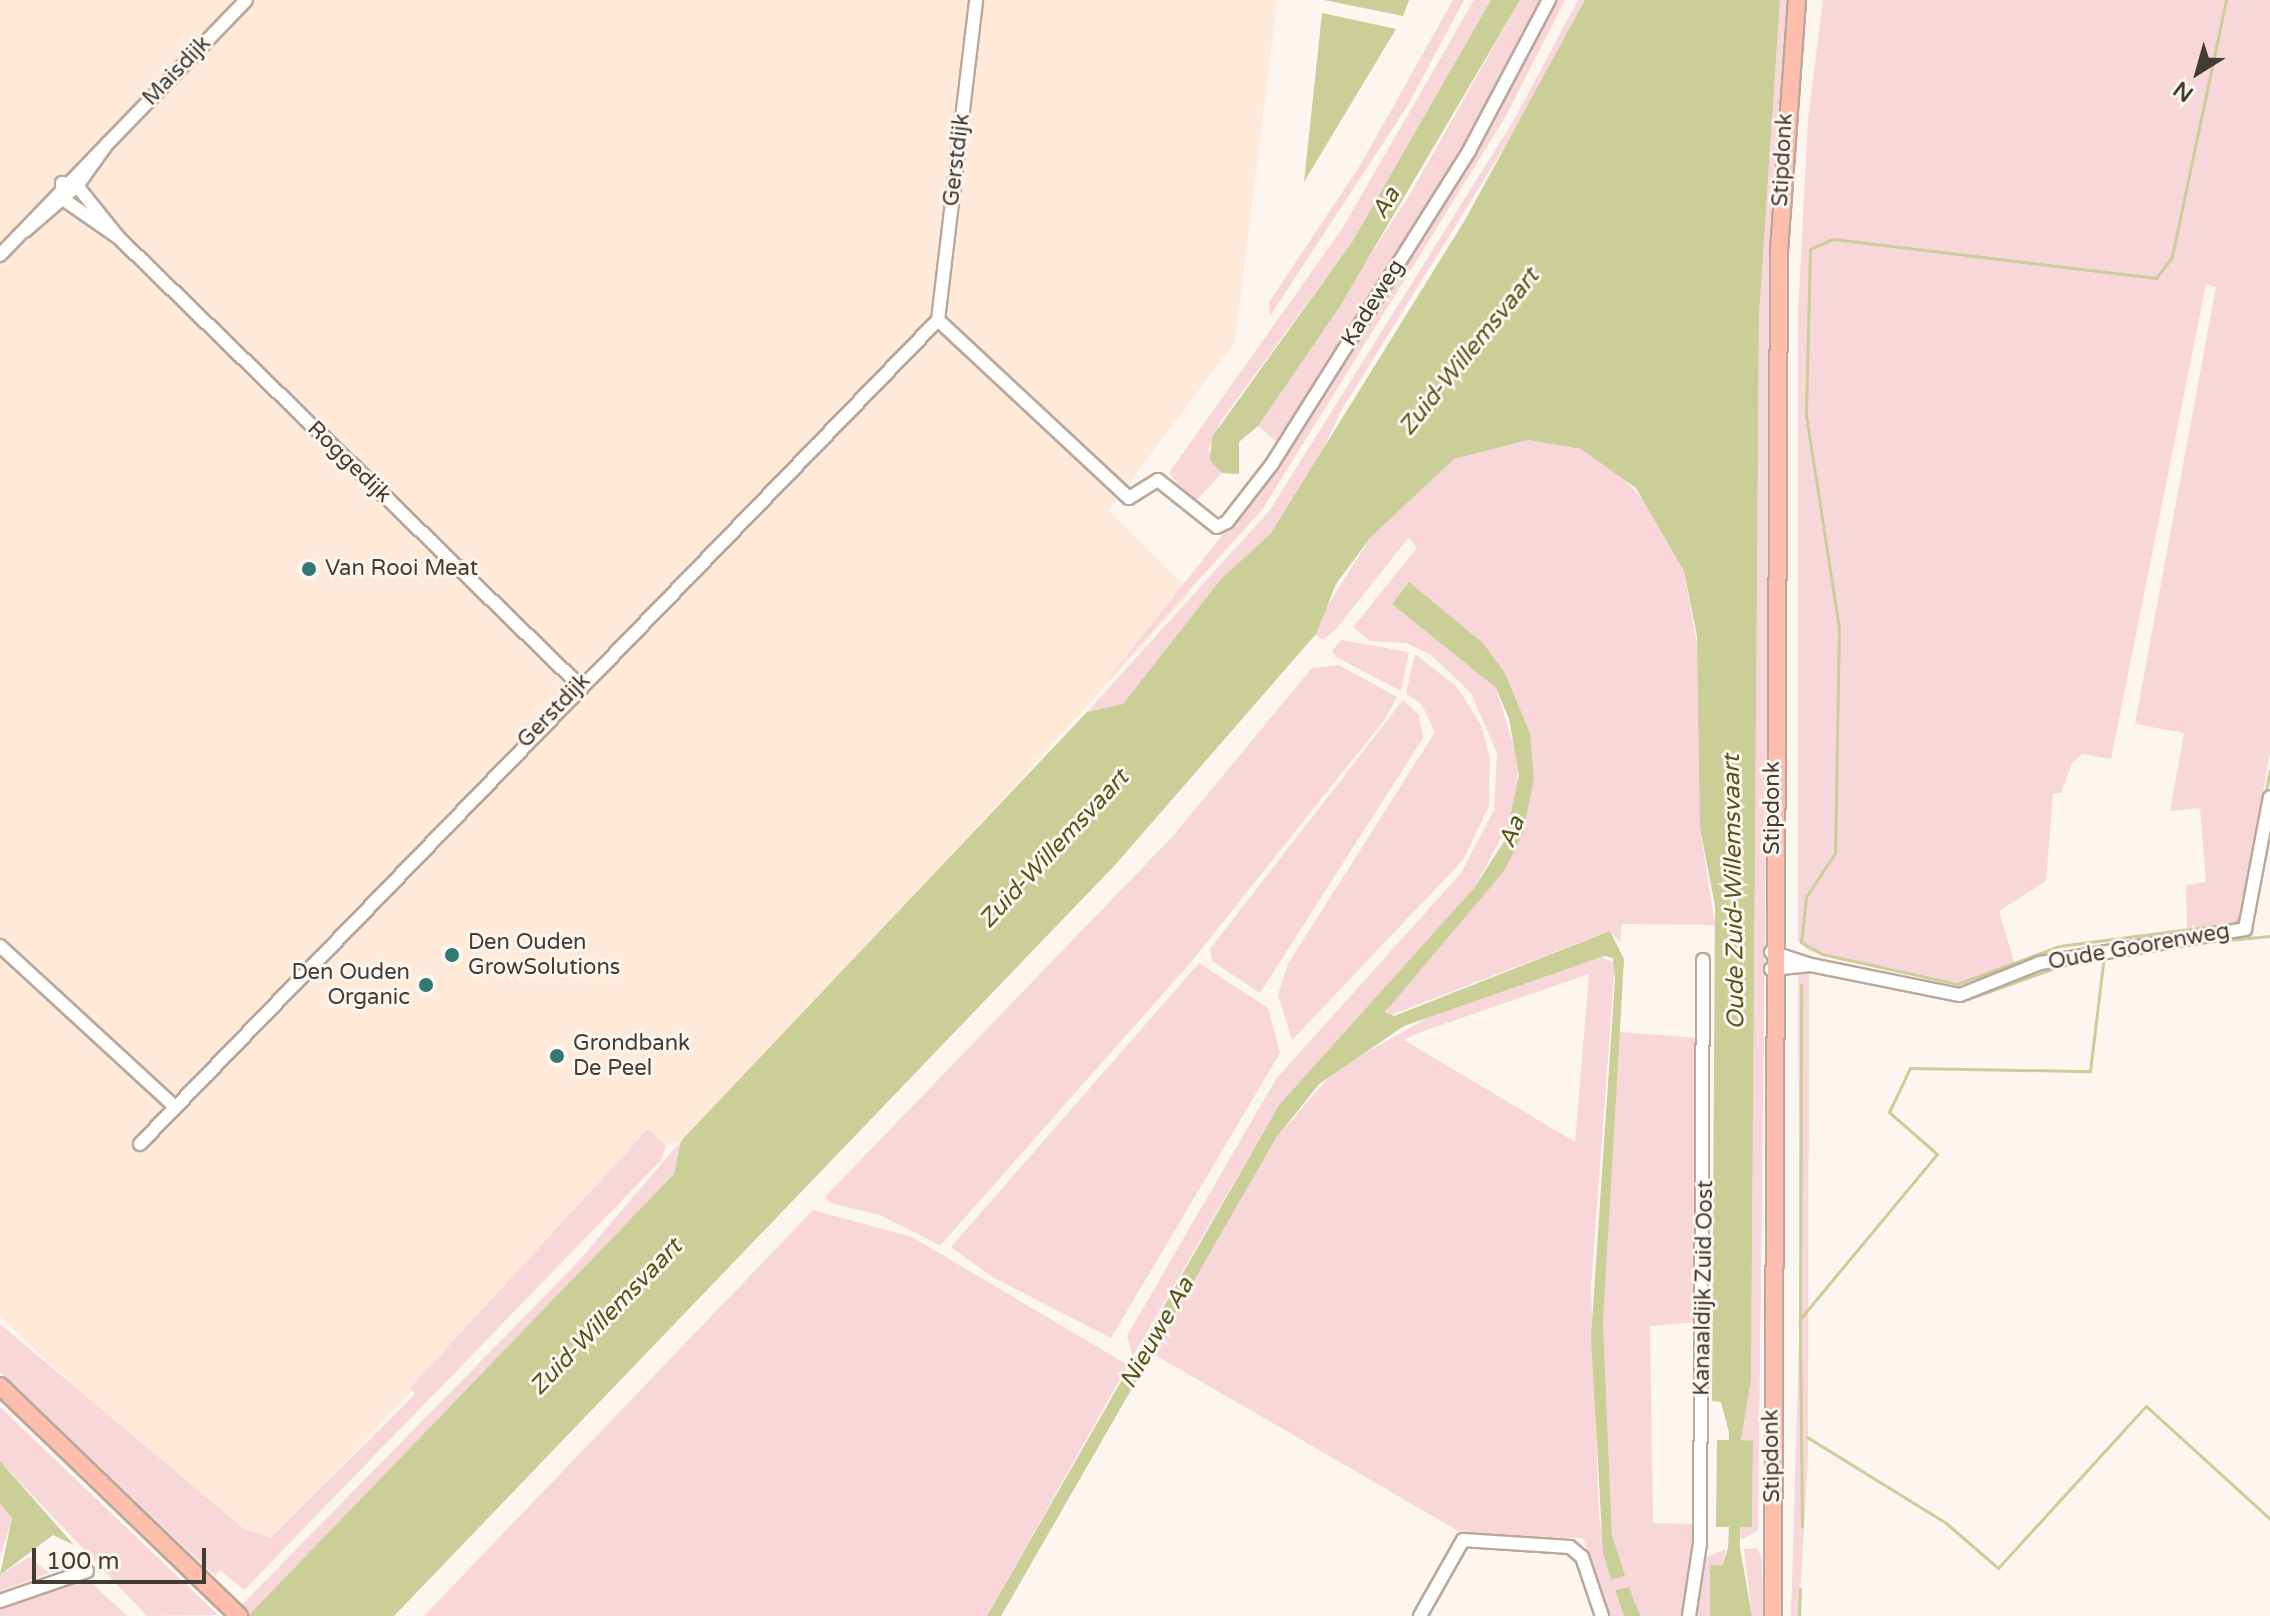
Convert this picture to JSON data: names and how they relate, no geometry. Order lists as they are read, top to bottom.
{
  "streets": {
    "main road": ["Stipdonk"],
    "street": [
      "Maisdijk",
      "Gerstdijk",
      "Kadeweg",
      "Roggedijk",
      "Oude Goorenweg",
      "Kanaaldijk Zuid Oost"
    ]
  },
  "crossings": [
    ["Maisdijk", "Roggedijk"],
    ["Gerstdijk", "Kadeweg"],
    ["Gerstdijk", "Roggedijk"],
    ["Stipdonk", "Oude Goorenweg"]
  ],
  "water": [
    "Aa",
    "Zuid-Willemsvaart",
    "Oude Zuid-Willemsvaart",
    "Nieuwe Aa"
  ],
  "places": [
    "Van Rooi Meat",
    "Den Ouden GrowSolutions",
    "Den Ouden Organic",
    "Grondbank De Peel"
  ],
  "scale_bar": "100 m",
  "north": "bottom left"
}
